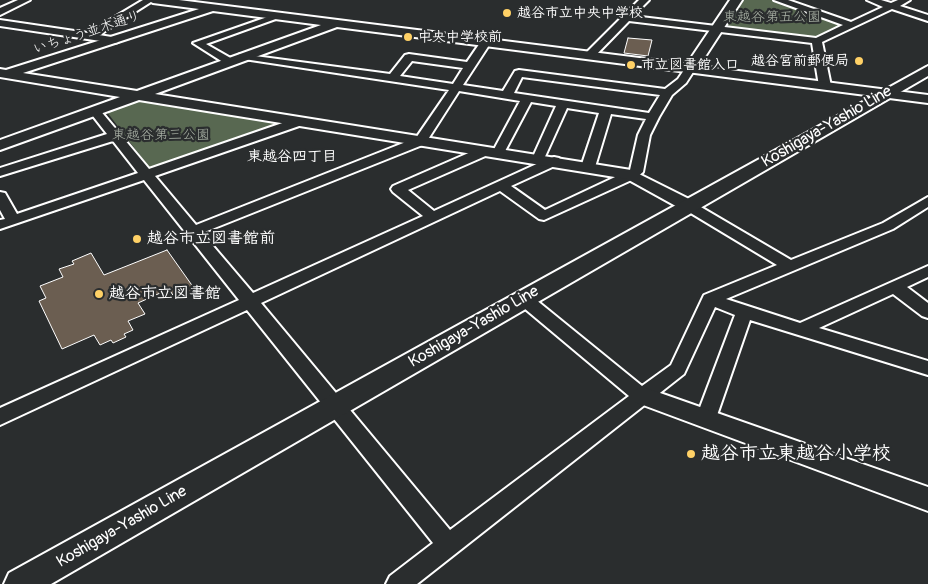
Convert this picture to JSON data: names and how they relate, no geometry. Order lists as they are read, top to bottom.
{
  "streets": {
    "main road": ["Koshigaya-Yashio Line"],
    "street": ["いちょう並木通り"]
  },
  "districts": ["東越谷四丁目"],
  "parks": ["東越谷第五公園", "東越谷第三公園"],
  "places": [
    "越谷市立中央中学校",
    "中央中学校前",
    "越谷宮前郵便局",
    "市立図書館入口",
    "越谷市立図書館前",
    "越谷市立図書館",
    "越谷市立東越谷小学校"
  ]
}
